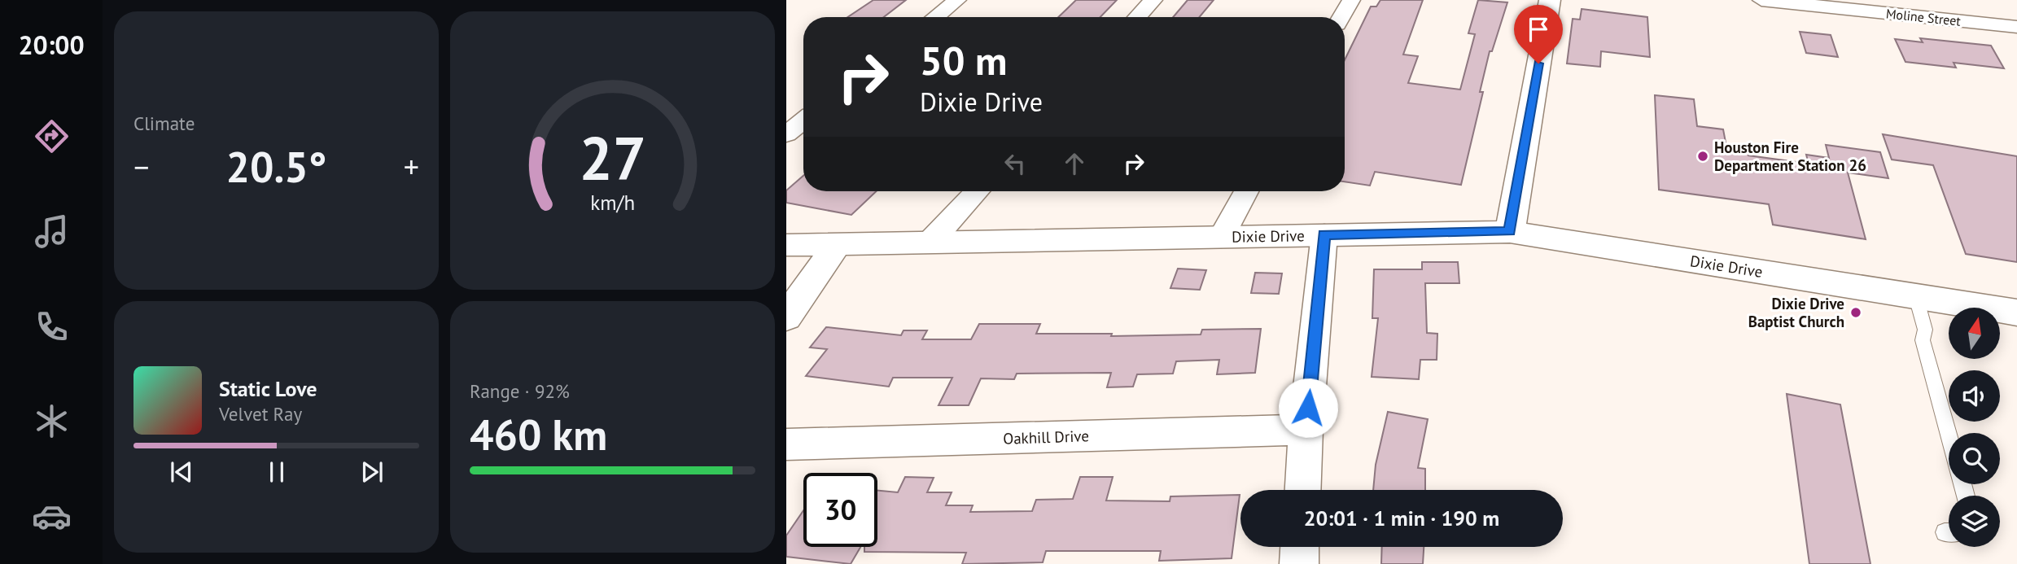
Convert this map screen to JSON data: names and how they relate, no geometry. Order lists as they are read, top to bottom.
{
  "streets": {
    "street": ["Moline Street", "Dixie Drive", "Oakhill Drive"]
  },
  "places": ["Houston Fire Department Station 26", "Dixie Drive Baptist Church"],
  "north": "top",
  "page": {
    "tabs": "20:00",
    "tile": [
      "Climate",
      ["Range · 92%", "460 km"]
    ],
    "turn": ["50 m", "Dixie Drive"],
    "heat": ["−", "20.5°", "+"],
    "song": ["Static Love", "Velvet Ray"],
    "limit": "30",
    "trip": "20:01 · 1 min · 190 m",
    "gauge": ["27", "km/h"]
  }
}
